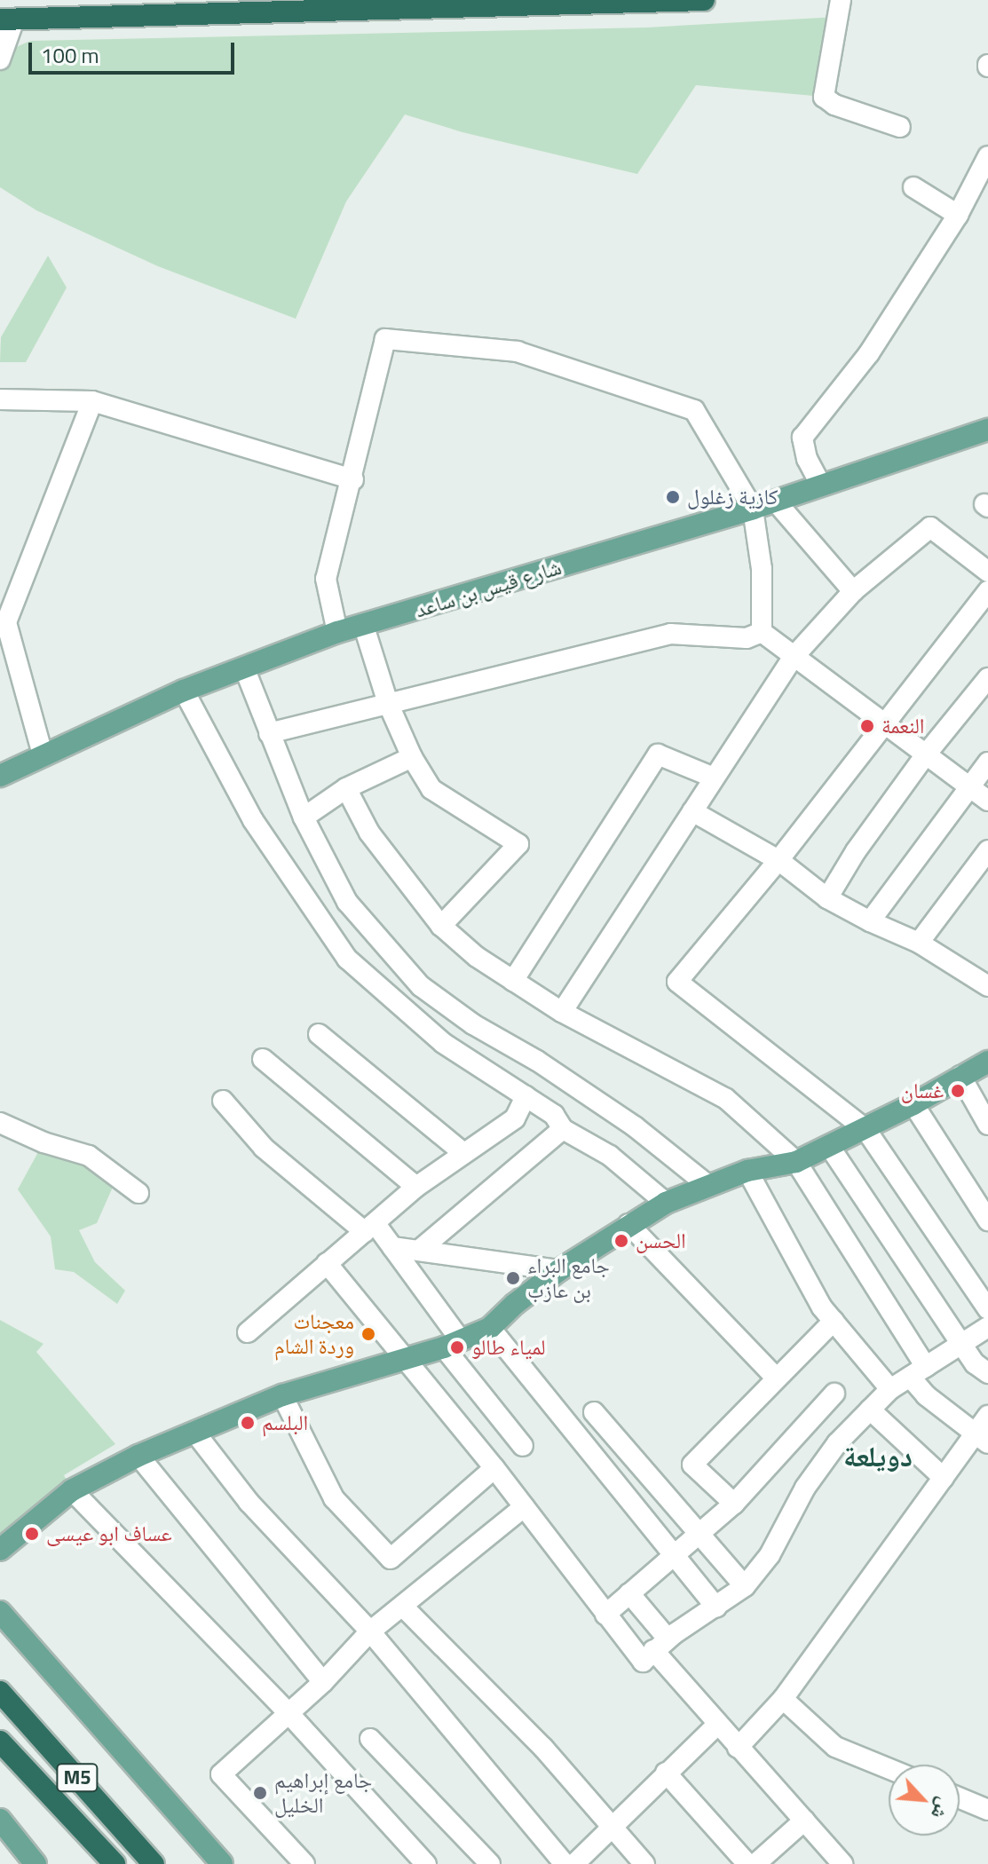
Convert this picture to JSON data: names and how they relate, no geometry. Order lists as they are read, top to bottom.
{
  "streets": {
    "highway": ["M5"],
    "main road": ["شارع قيس بن ساعد"]
  },
  "districts": ["دويلعة"],
  "places": [
    "كازية زغلول",
    "النعمة",
    "غسان",
    "الحسن",
    "جامع البراء بن عازب",
    "معجنات وردة الشام",
    "لمياء طالو",
    "البلسم",
    "عساف ابو عيسى",
    "جامع إبراهيم الخليل"
  ],
  "scale_bar": "100 m",
  "north": "bottom right"
}
